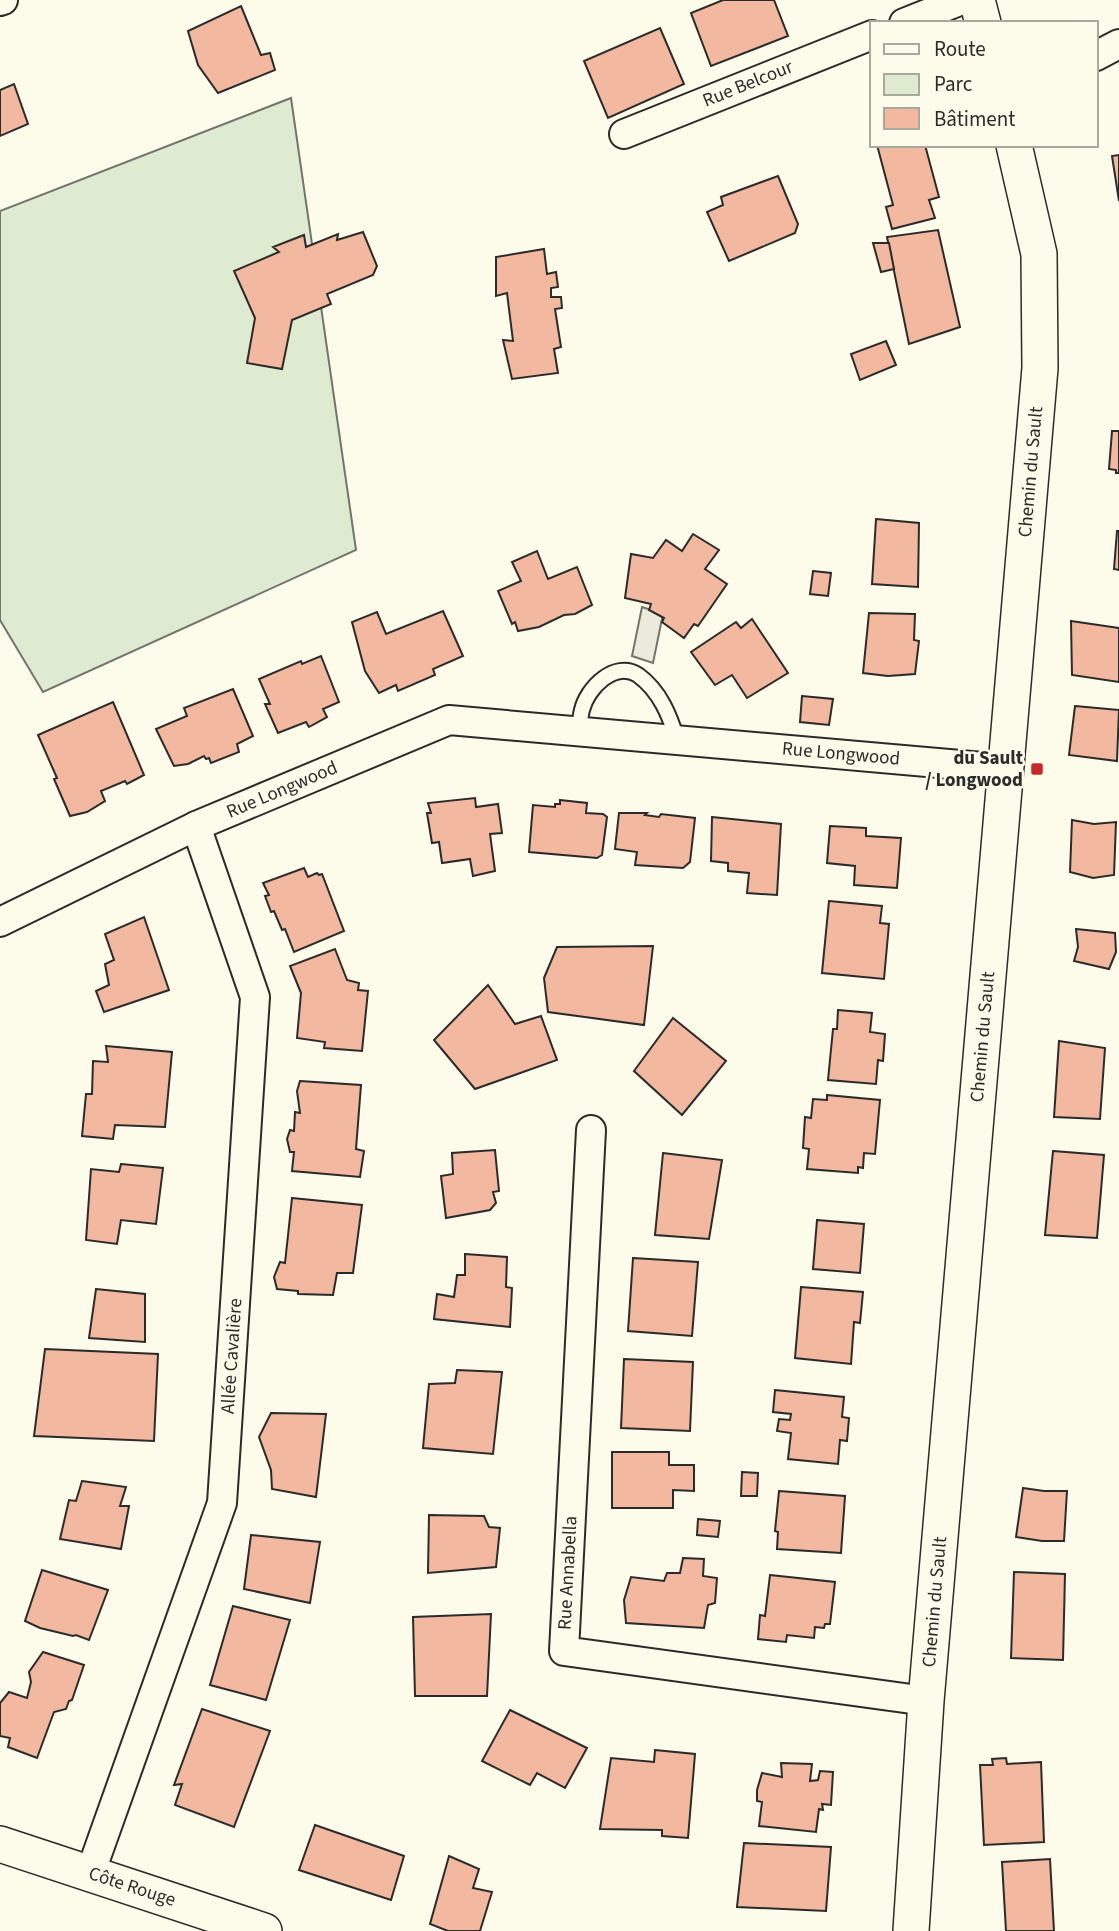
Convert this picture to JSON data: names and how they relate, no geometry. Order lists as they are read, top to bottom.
{
  "streets": {
    "street": [
      "Rue Belcour",
      "Chemin du Sault",
      "Rue Longwood",
      "Allée Cavalière",
      "Rue Annabella",
      "Côte Rouge"
    ]
  },
  "crossings": [
    ["Chemin du Sault", "Rue Longwood"],
    ["Chemin du Sault", "Rue Annabella"],
    ["Rue Longwood", "Allée Cavalière"],
    ["Allée Cavalière", "Côte Rouge"]
  ],
  "places": {
    "transit": ["du Sault / Longwood"]
  },
  "legend": ["Route", "Parc", "Bâtiment"]
}
